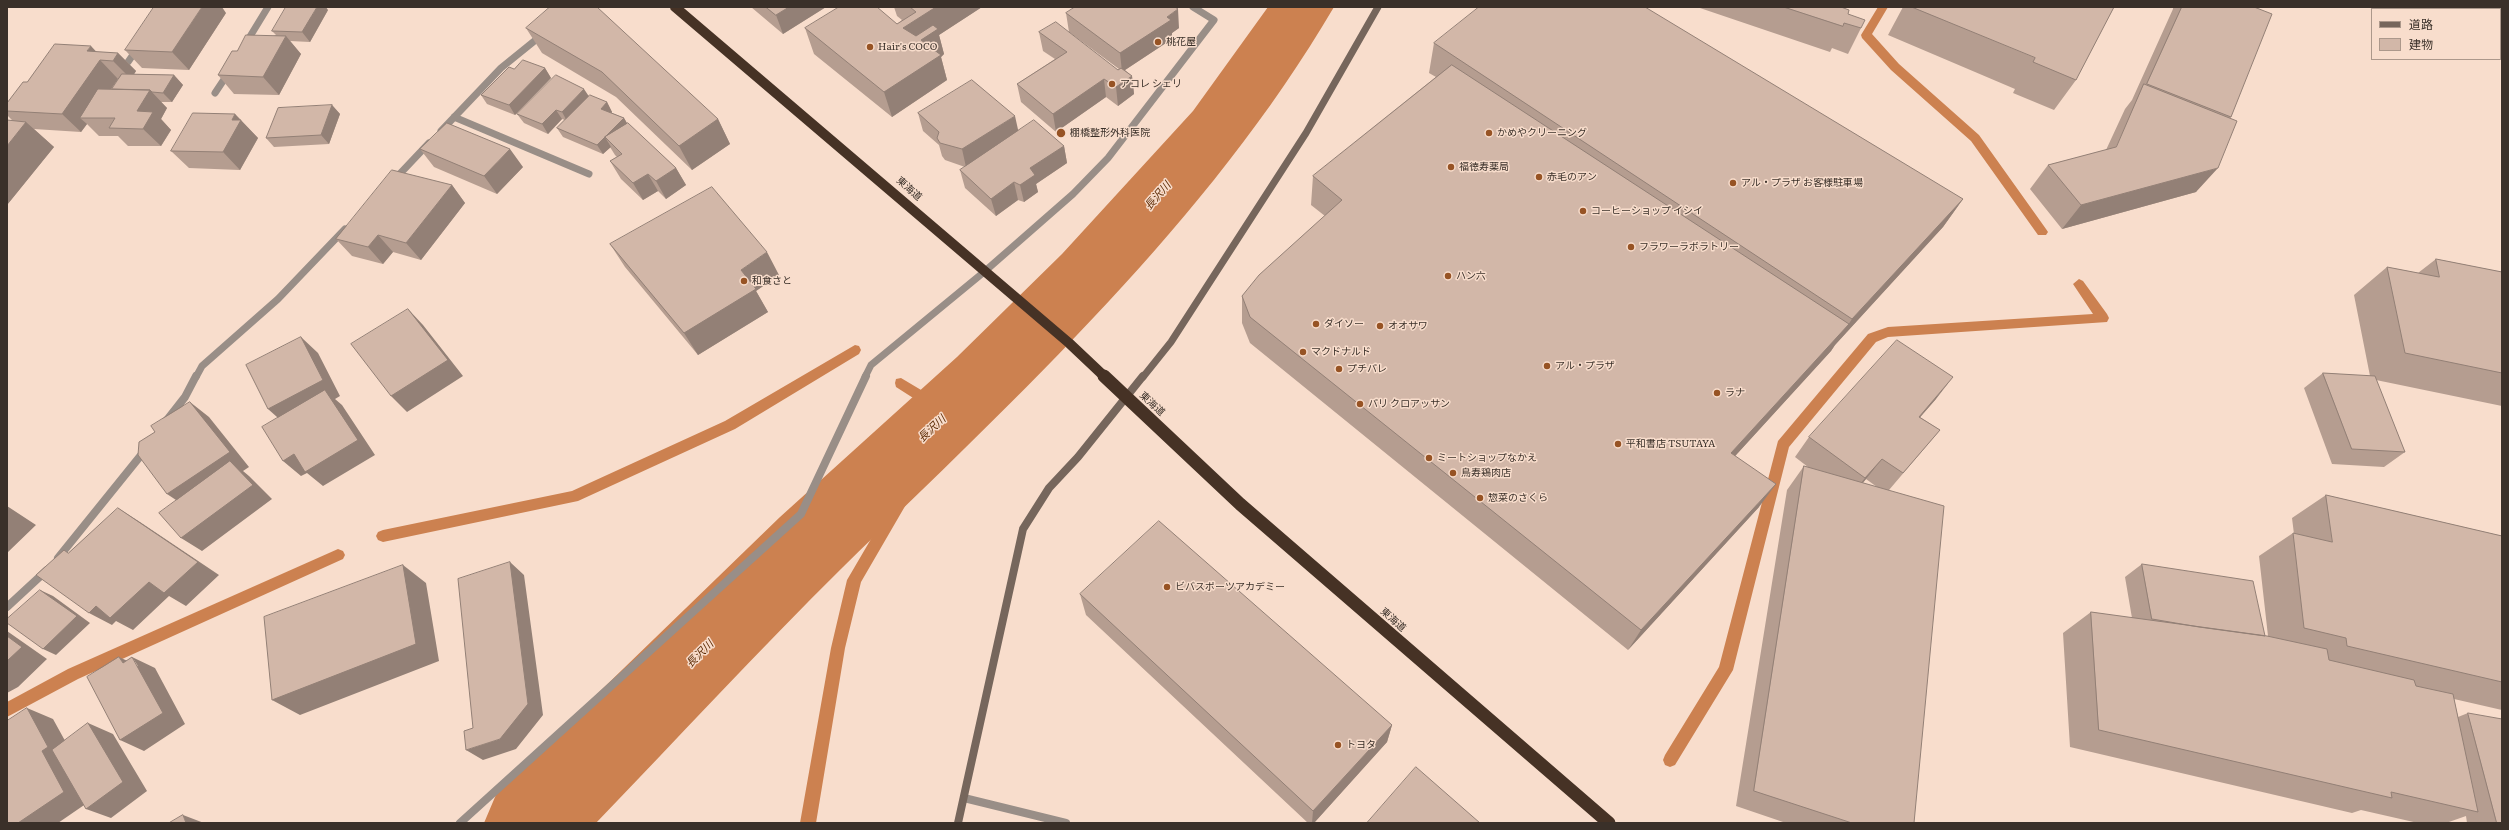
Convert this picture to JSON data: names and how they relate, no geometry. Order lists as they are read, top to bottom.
{
  "streets": {
    "highway": ["東海道"]
  },
  "water": ["長沢川"],
  "places": [
    "桃花屋",
    "Hair's COCO",
    "アコレ シェリ",
    "棚橋整形外科医院",
    "かめやクリーニング",
    "福徳寿薬局",
    "赤毛のアン",
    "アル・プラザ お客様駐車場",
    "コーヒーショップ イシイ",
    "フラワーラボラトリー",
    "ハン六",
    "和食さと",
    "ダイソー",
    "オオサワ",
    "マクドナルド",
    "アル・プラザ",
    "プチパレ",
    "ラナ",
    "パリ クロアッサン",
    "平和書店 TSUTAYA",
    "ミートショップなかえ",
    "鳥寿鶏肉店",
    "惣菜のさくら",
    "ビバスポーツアカデミー",
    "トヨタ"
  ],
  "legend": ["道路", "建物"]
}
